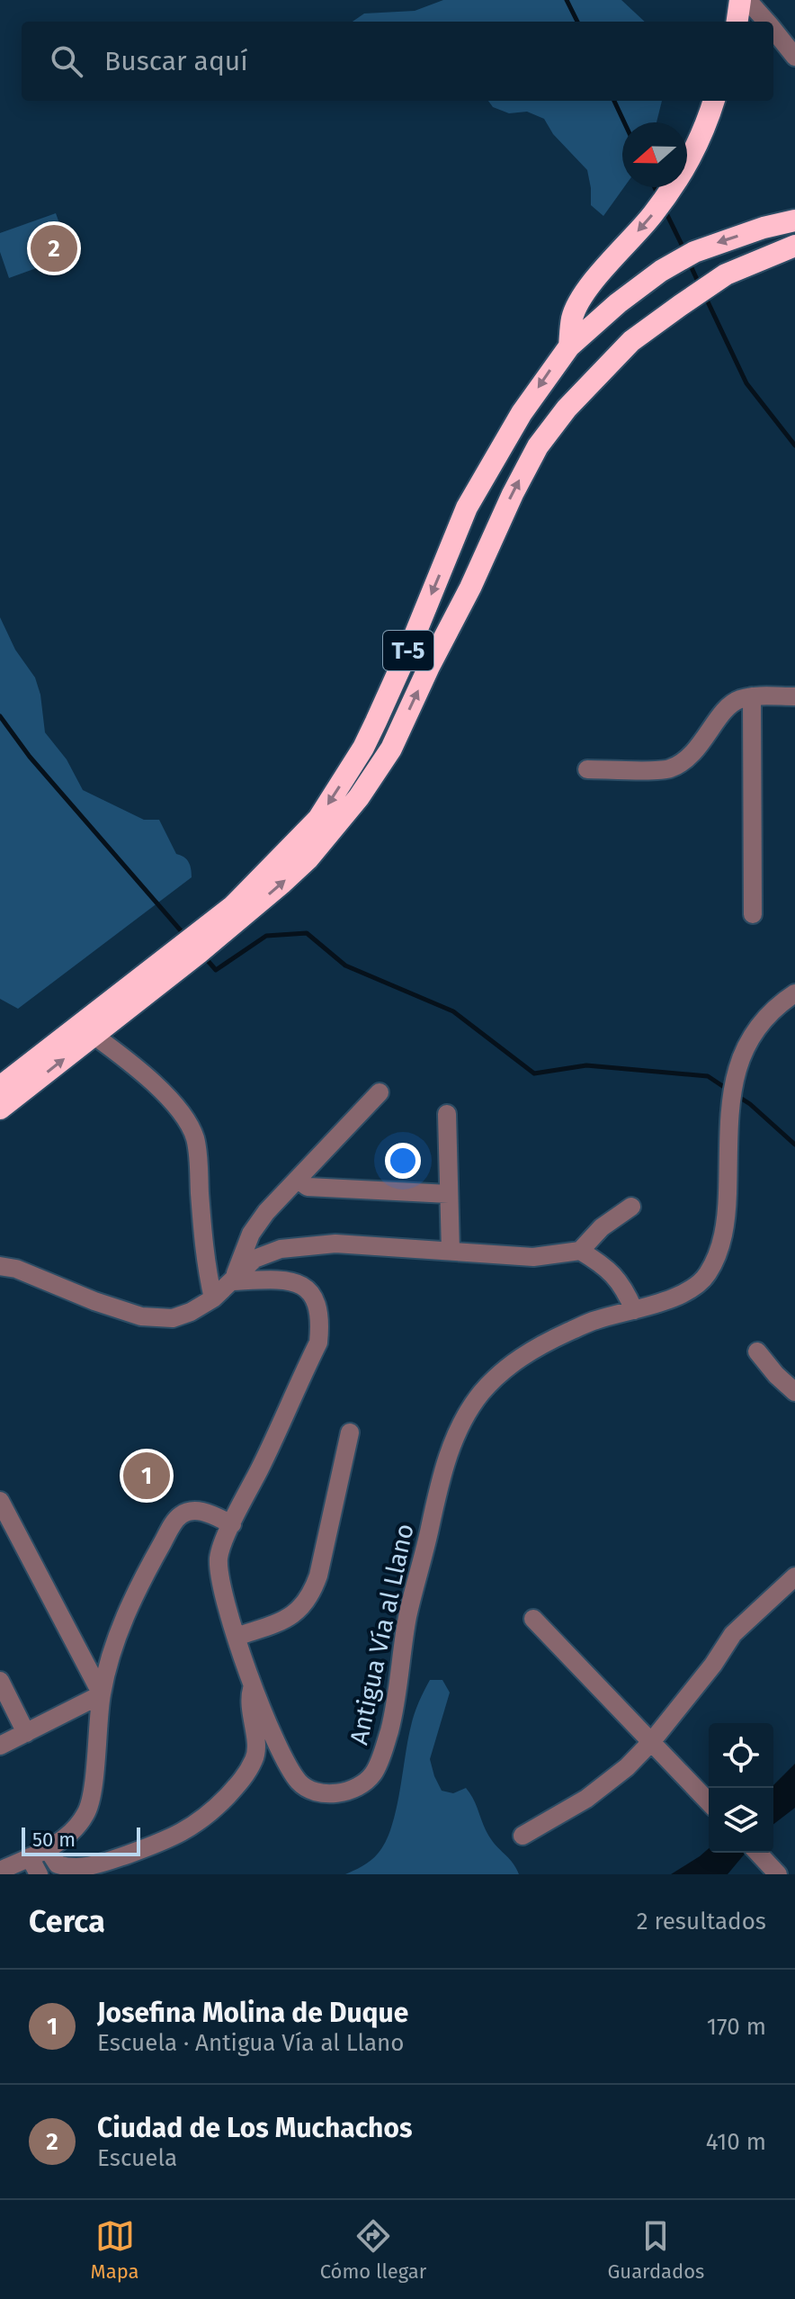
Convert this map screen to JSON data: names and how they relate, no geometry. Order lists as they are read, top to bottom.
{
  "streets": {
    "highway": ["T-5"],
    "street": ["Antigua Vía al Llano"]
  },
  "scale_bar": "50 m",
  "north": "left",
  "page": {
    "search": "Buscar aquí",
    "pins": ["2", "1"],
    "scale": "50 m",
    "heading": ["Cerca", "2 resultados"],
    "list": [
      {
        "mark": "1",
        "name": "Josefina Molina de Duque",
        "note": "Escuela · Antigua Vía al Llano",
        "value": "170 m"
      },
      {
        "mark": "2",
        "name": "Ciudad de Los Muchachos",
        "note": "Escuela",
        "value": "410 m"
      }
    ],
    "nav": ["Mapa", "Cómo llegar", "Guardados"]
  }
}
